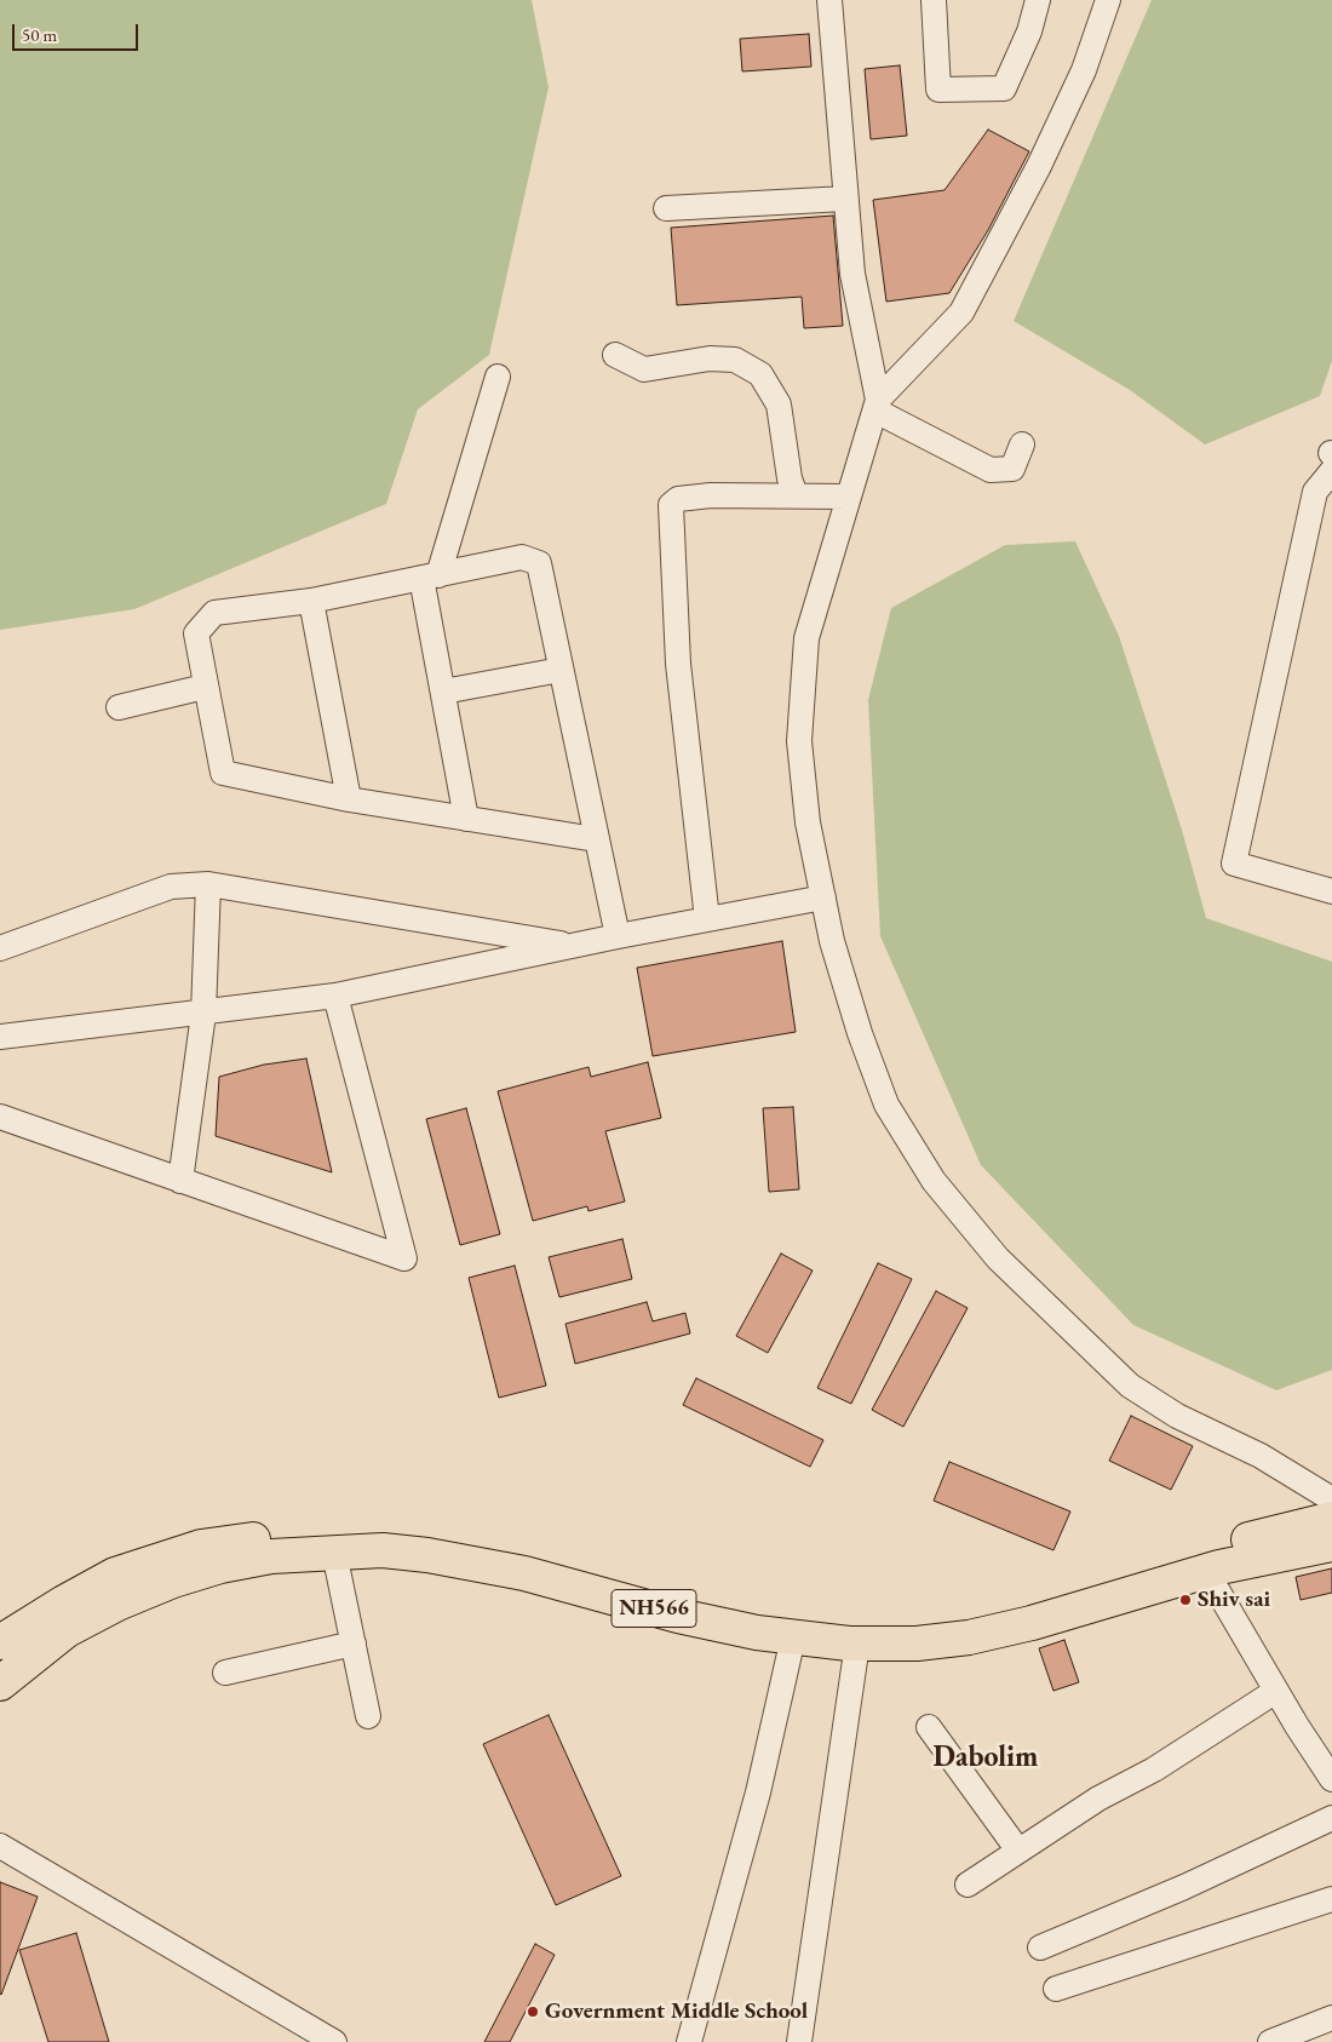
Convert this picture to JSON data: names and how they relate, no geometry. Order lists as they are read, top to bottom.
{
  "streets": {
    "highway": ["NH566"]
  },
  "districts": ["Dabolim"],
  "places": ["Shiv sai", "Government Middle School"],
  "scale_bar": "50 m"
}
